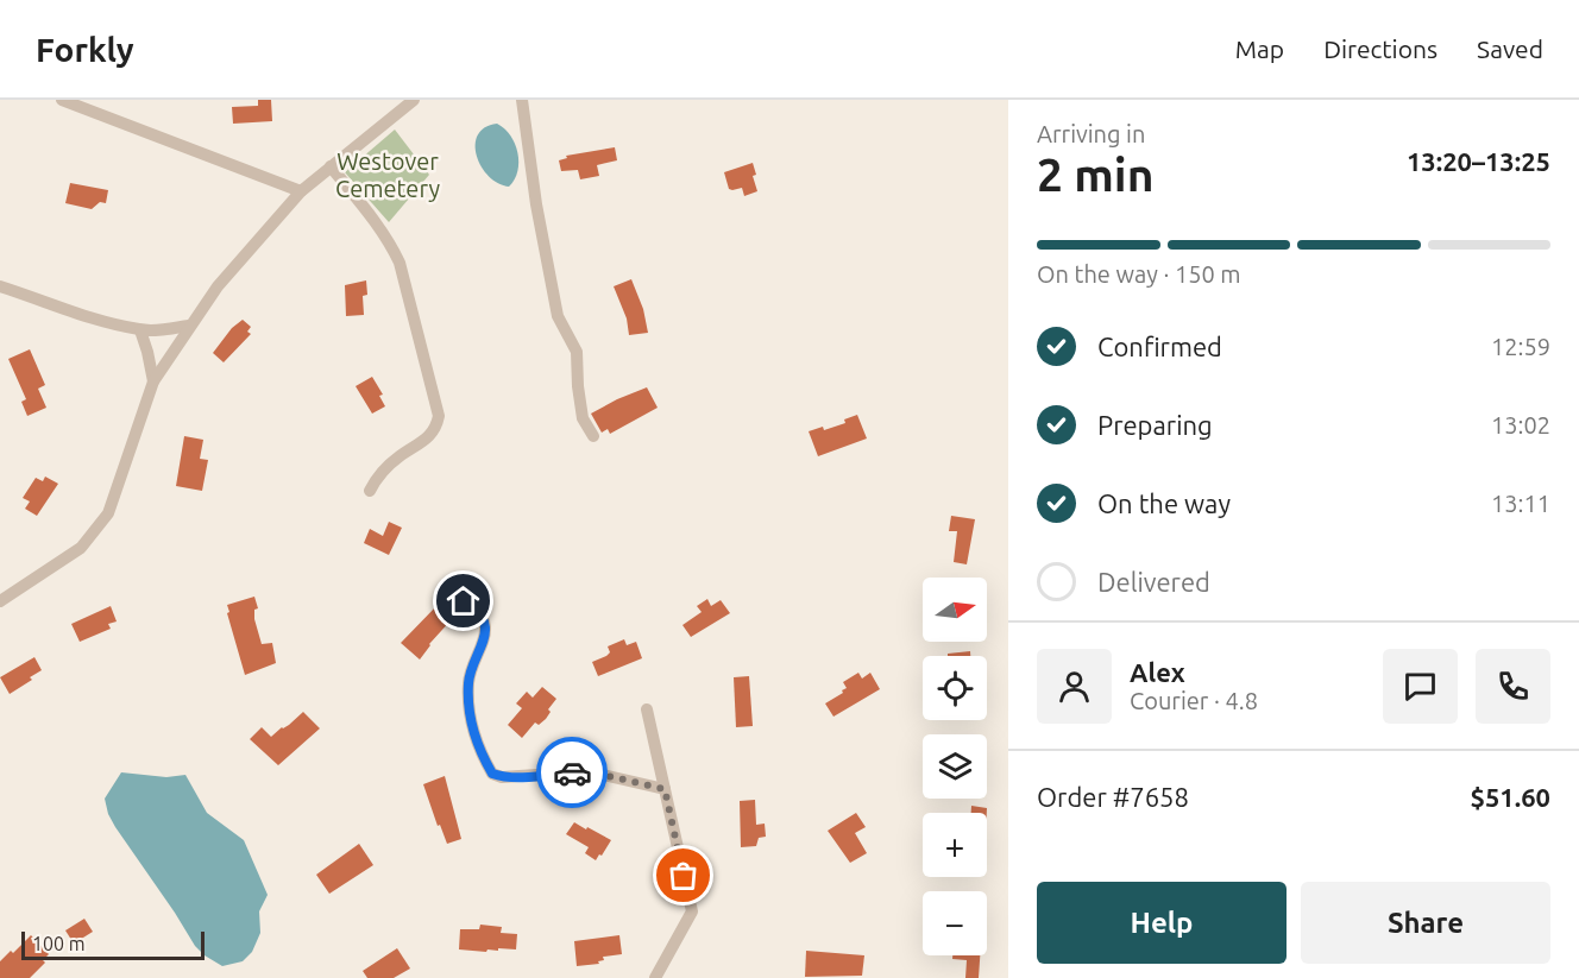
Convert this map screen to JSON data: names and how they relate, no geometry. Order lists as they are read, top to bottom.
{
  "parks": ["Westover Cemetery"],
  "scale_bar": "100 m",
  "north": "right",
  "page": {
    "header": "Forkly",
    "nav": ["Map", "Directions", "Saved"],
    "heading": ["2 min", "Arriving in", "13:20–13:25"],
    "panel": [
      "Alex",
      "Courier · 4.8",
      "Order #7658",
      "$51.60"
    ],
    "bar": "On the way · 150 m",
    "list": [
      ["Confirmed", "12:59"],
      ["Preparing", "13:02"],
      ["On the way", "13:11"],
      "Delivered"
    ],
    "map_buttons": ["+", "−"],
    "buttons": ["Help", "Share"],
    "scale": "100 m"
  }
}
